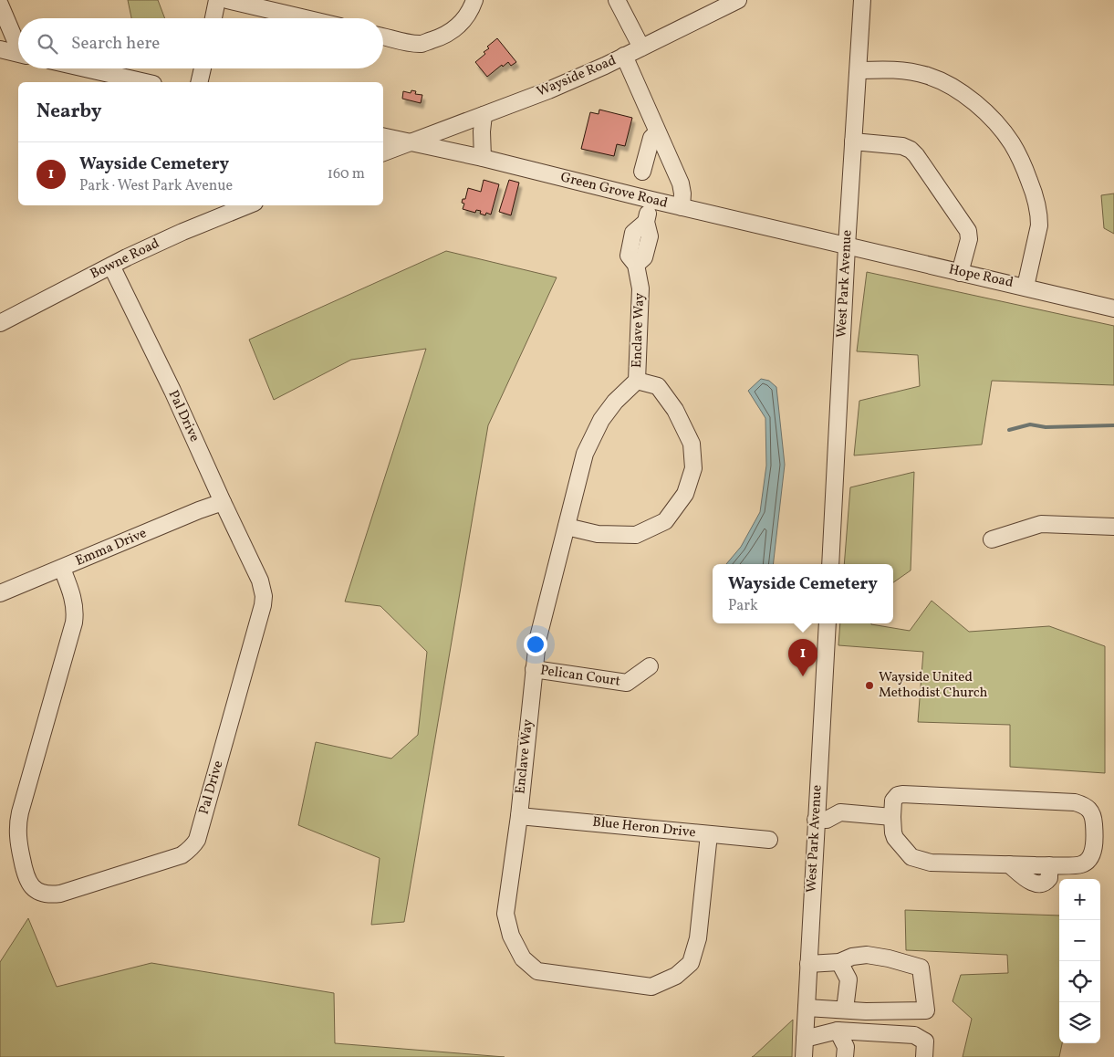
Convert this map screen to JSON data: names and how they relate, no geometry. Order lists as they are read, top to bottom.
{
  "streets": {
    "street": [
      "Wayside Road",
      "Green Grove Road",
      "Bowne Road",
      "Hope Road",
      "West Park Avenue",
      "Enclave Way",
      "Pal Drive",
      "Emma Drive",
      "Pelican Court",
      "Blue Heron Drive"
    ]
  },
  "crossings": [
    ["Wayside Road", "Green Grove Road"],
    ["Green Grove Road", "Hope Road"],
    ["Green Grove Road", "West Park Avenue"],
    ["Green Grove Road", "Enclave Way"],
    ["Bowne Road", "Pal Drive"],
    ["Hope Road", "West Park Avenue"],
    ["Enclave Way", "Pelican Court"],
    ["Enclave Way", "Blue Heron Drive"],
    ["Pal Drive", "Emma Drive"]
  ],
  "places": ["Wayside United Methodist Church"],
  "page": {
    "search": "Search here",
    "heading": "Nearby",
    "list": [
      {
        "mark": "1",
        "name": "Wayside Cemetery",
        "note": "Park · West Park Avenue",
        "value": "160 m"
      }
    ],
    "popup": ["Wayside Cemetery", "Park"],
    "pins": "1",
    "map_buttons": ["+", "−"]
  }
}
